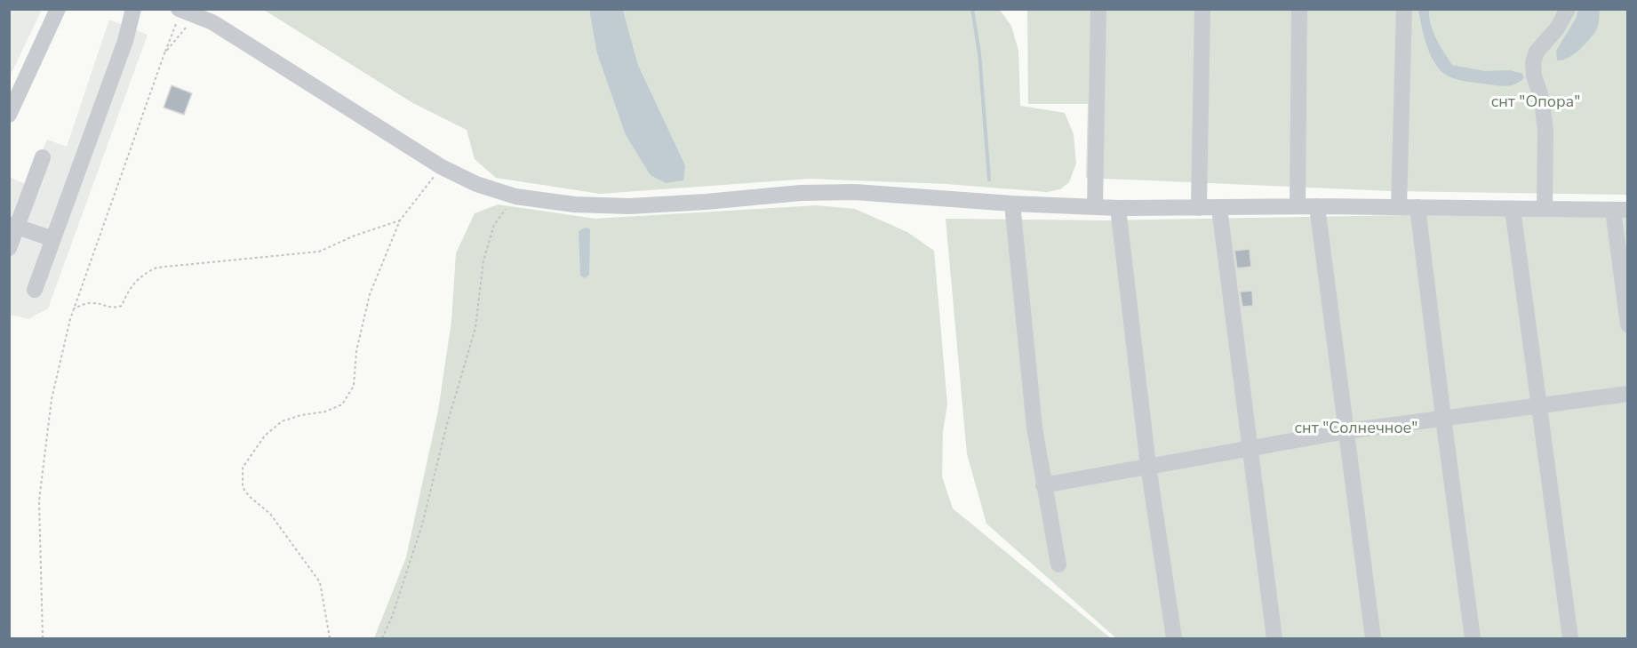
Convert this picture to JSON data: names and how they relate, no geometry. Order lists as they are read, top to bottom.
{
  "parks": ["снт \"Опора\"", "снт \"Солнечное\""]
}
